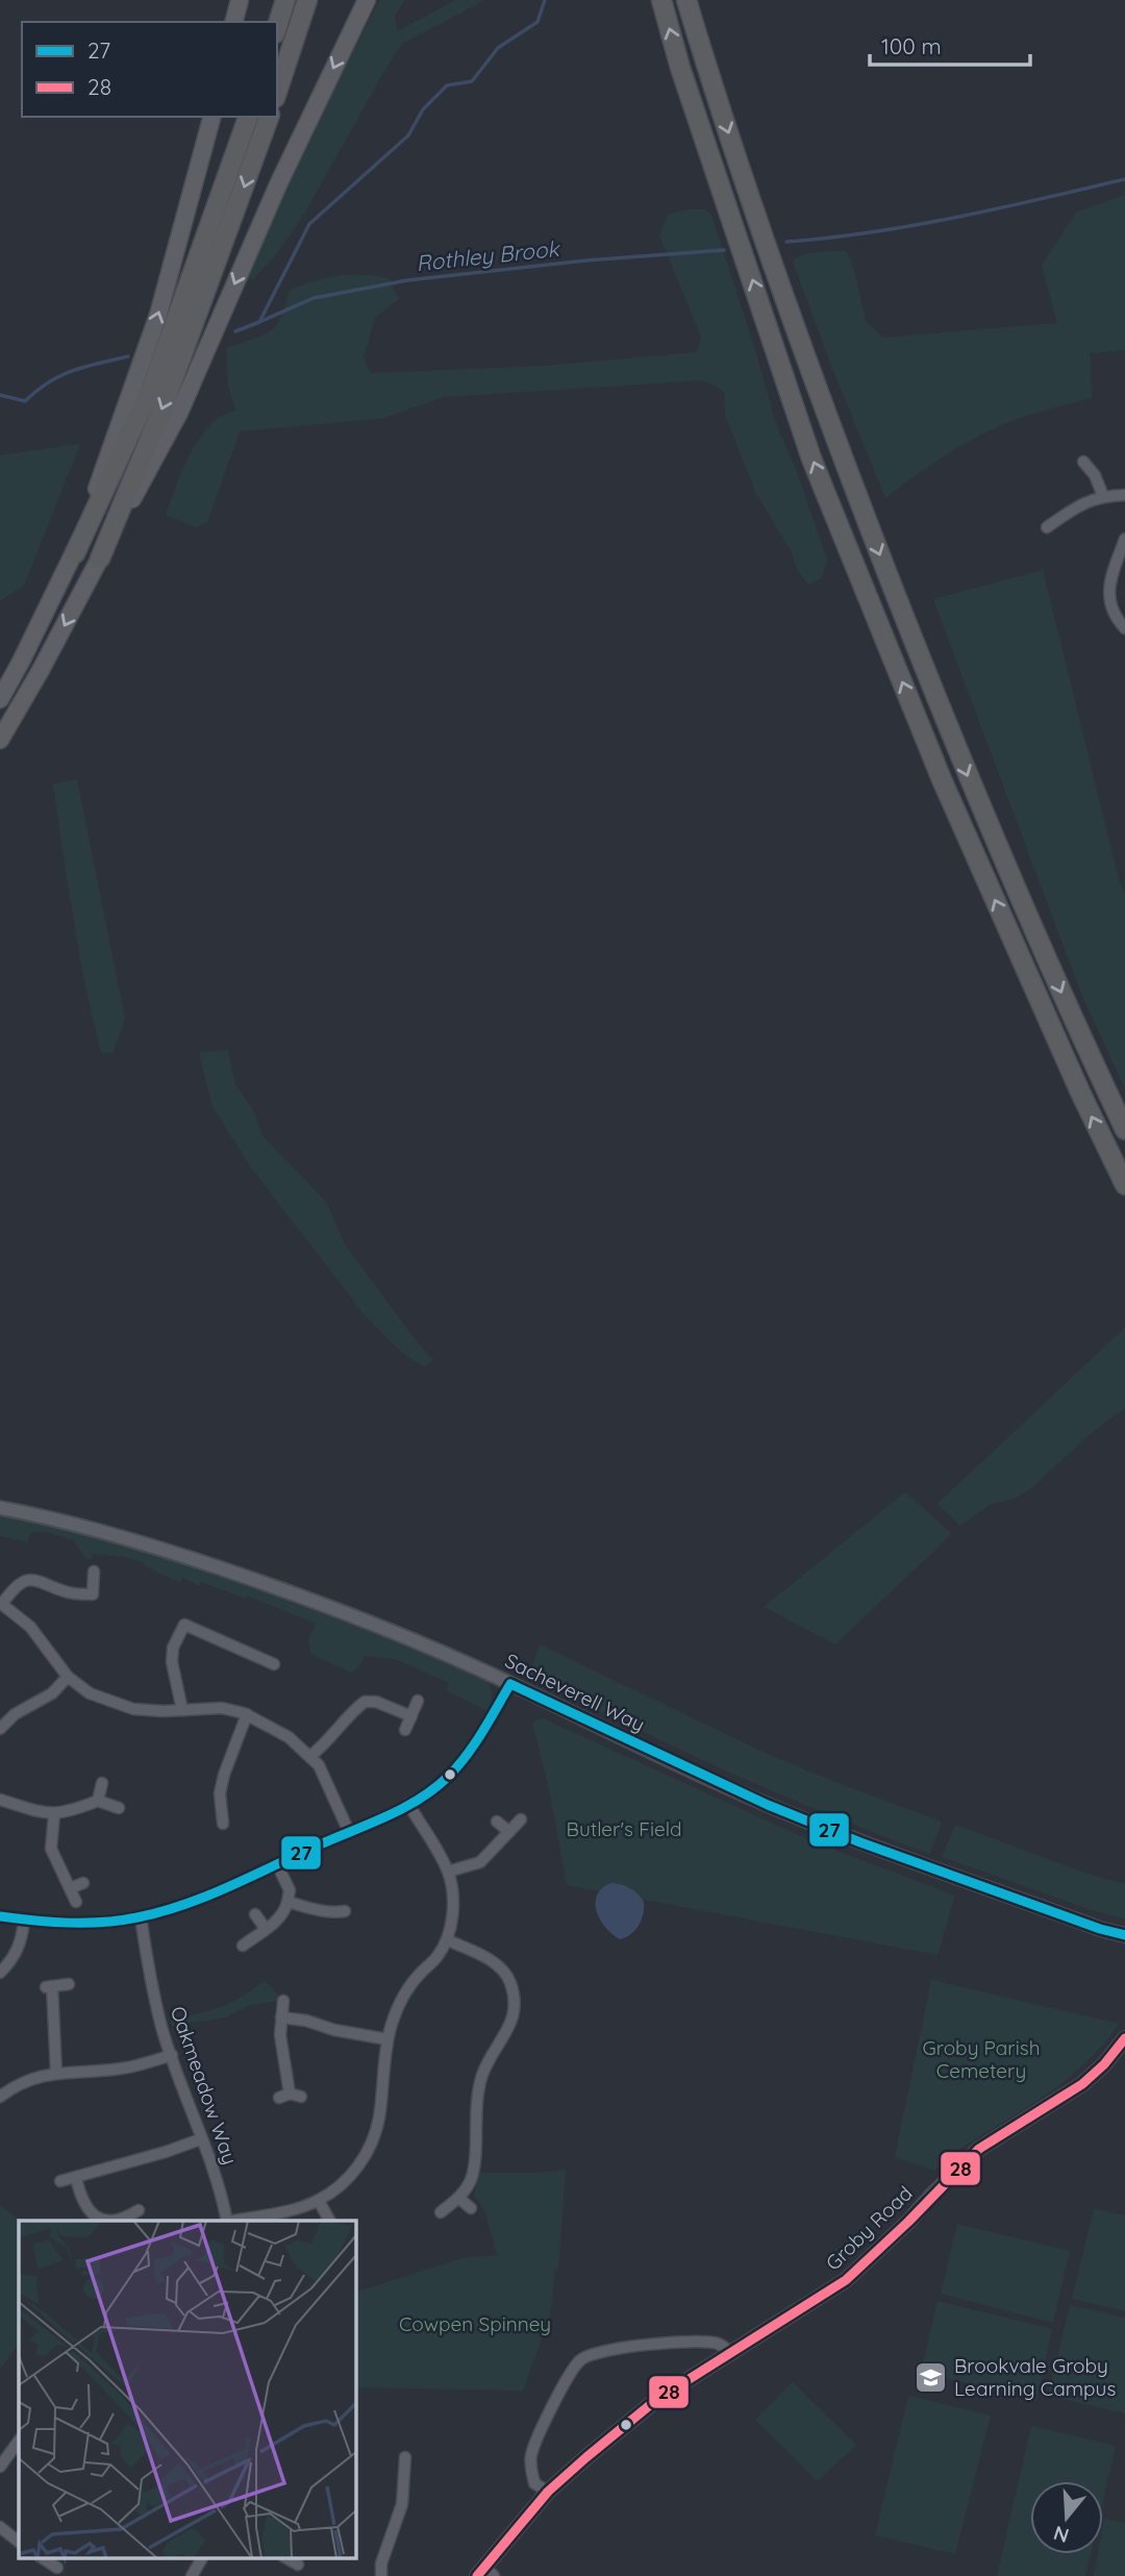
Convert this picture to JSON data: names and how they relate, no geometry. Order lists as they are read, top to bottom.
{
  "streets": {
    "street": ["Sacheverell Way", "Oakmeadow Way", "Groby Road"]
  },
  "water": ["Rothley Brook"],
  "parks": ["Butler's Field", "Groby Parish Cemetery", "Cowpen Spinney"],
  "places": {
    "school or university": ["Brookvale Groby Learning Campus"]
  },
  "lines": ["transit line 27", "transit line 28"],
  "legend": ["27", "28"],
  "scale_bar": "100 m",
  "north": "bottom"
}
